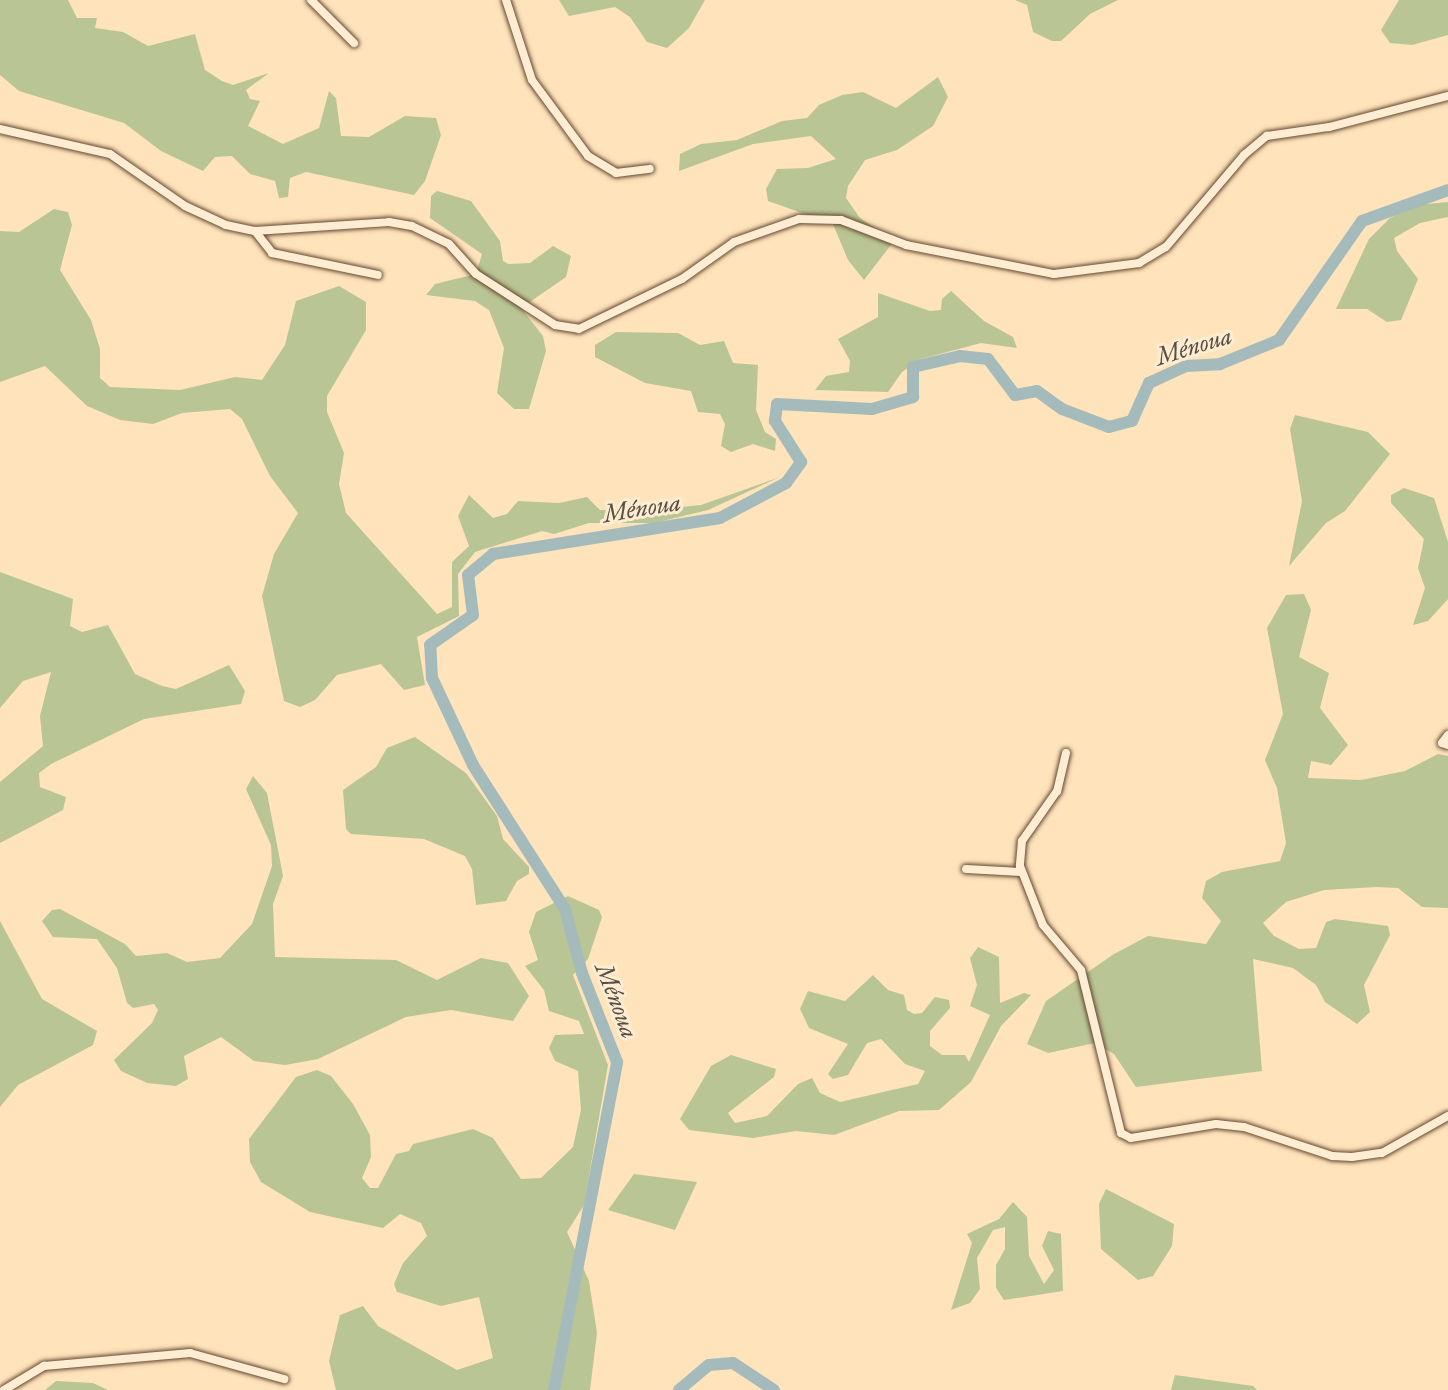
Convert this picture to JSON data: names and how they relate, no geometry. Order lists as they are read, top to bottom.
{
  "water": ["Ménoua"]
}
